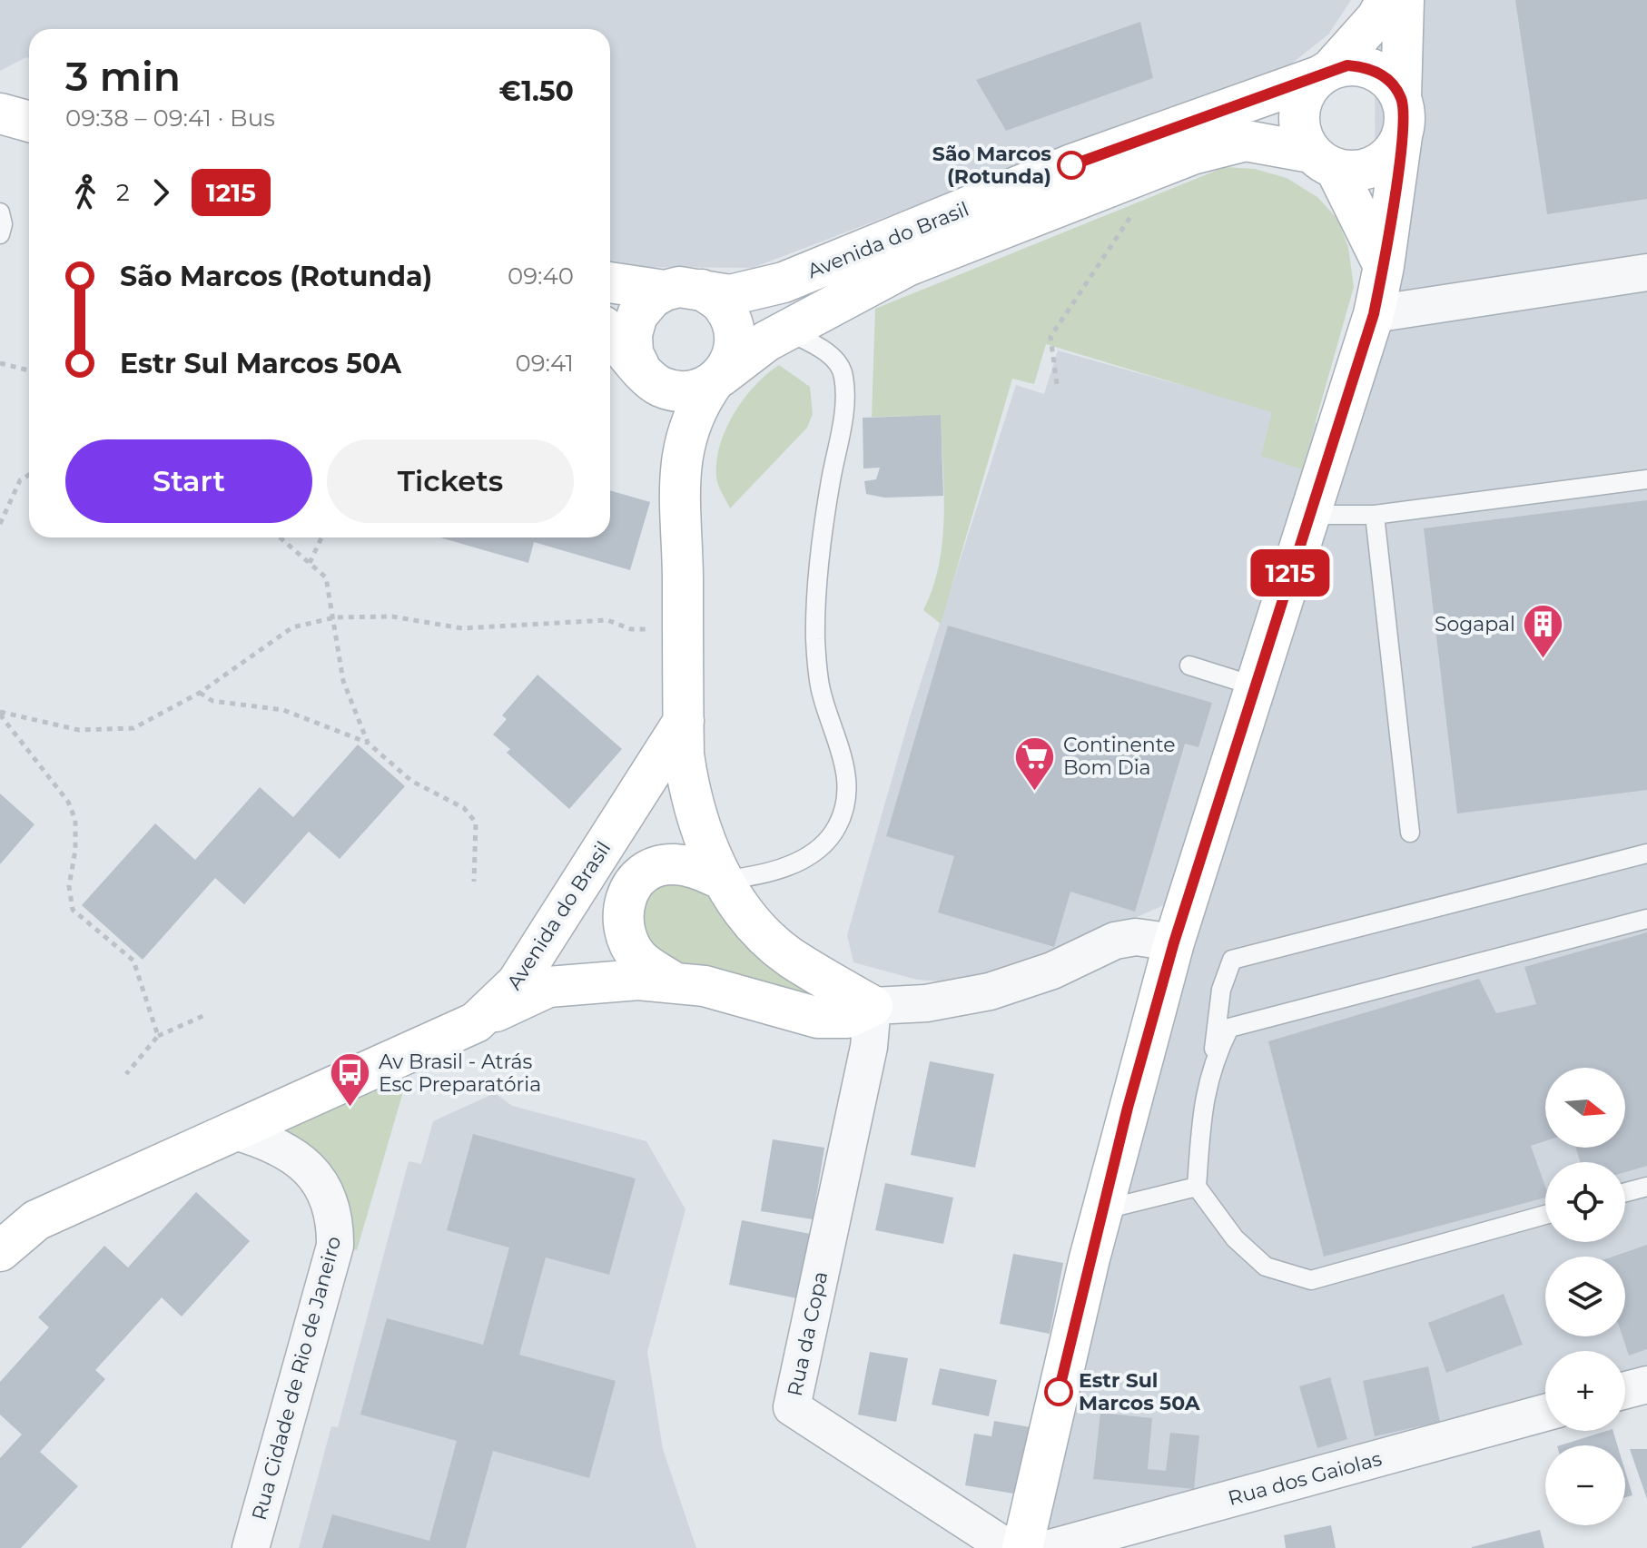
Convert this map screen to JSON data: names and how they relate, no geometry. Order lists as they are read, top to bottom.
{
  "streets": {
    "street": [
      "Avenida do Brasil",
      "Rua da Copa",
      "Rua Cidade de Rio de Janeiro",
      "Rua dos Gaiolas"
    ]
  },
  "crossings": [
    ["Avenida do Brasil", "Rua Cidade de Rio de Janeiro"]
  ],
  "places": {
    "other": ["São Marcos (Rotunda)", "Estr Sul Marcos 50A"],
    "building": ["Sogapal"],
    "supermarket": ["Continente Bom Dia"],
    "bus stop": ["Av Brasil - Atrás Esc Preparatória"]
  },
  "lines": ["bus line 1215"],
  "north": "right",
  "page": {
    "on_map": "1215",
    "heading": ["3 min", "09:38 – 09:41 · Bus", "€1.50"],
    "legs": ["2", "1215"],
    "list": [
      {
        "name": "São Marcos (Rotunda)",
        "value": "09:40"
      },
      {
        "name": "Estr Sul Marcos 50A",
        "value": "09:41"
      }
    ],
    "buttons": ["Start", "Tickets"],
    "map_buttons": ["+", "−"]
  }
}
